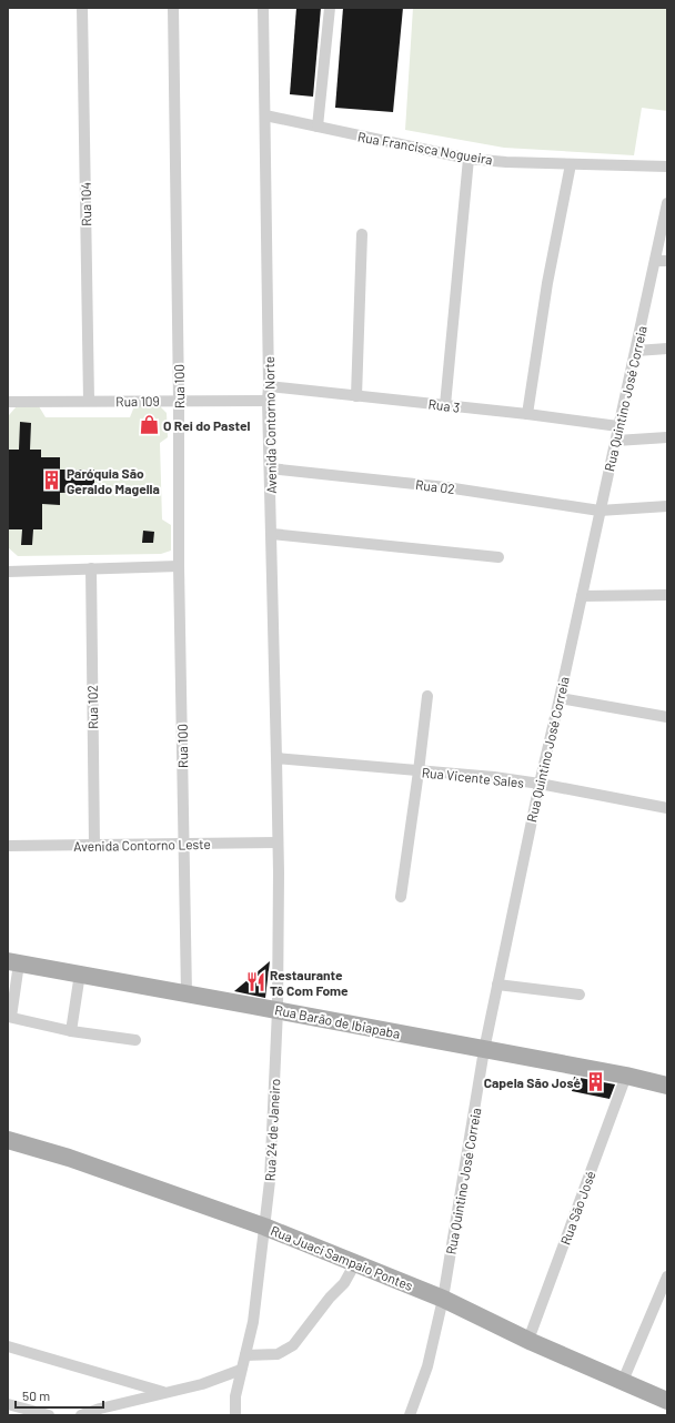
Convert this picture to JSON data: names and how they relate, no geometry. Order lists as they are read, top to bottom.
{
  "streets": {
    "main road": ["Rua Barão de Ibiapaba", "Rua Juací Sampaio Pontes"],
    "street": [
      "Rua Francisca Nogueira",
      "Rua 104",
      "Rua 100",
      "Rua Quintino José Correia",
      "Rua 109",
      "Rua 3",
      "Avenida Contorno Norte",
      "Rua 02",
      "Rua 102",
      "Rua Vicente Sales",
      "Avenida Contorno Leste",
      "Rua 24 de Janeiro",
      "Rua São José"
    ]
  },
  "crossings": [
    ["Rua Francisca Nogueira", "Avenida Contorno Norte"],
    ["Rua 104", "Rua 109"],
    ["Rua 100", "Rua 109"],
    ["Rua 100", "Avenida Contorno Leste"],
    ["Rua 100", "Rua Barão de Ibiapaba"],
    ["Rua Quintino José Correia", "Rua 3"],
    ["Rua Quintino José Correia", "Rua 02"],
    ["Rua Quintino José Correia", "Rua Vicente Sales"],
    ["Rua Quintino José Correia", "Rua Barão de Ibiapaba"],
    ["Rua Quintino José Correia", "Rua Juací Sampaio Pontes"],
    ["Rua 109", "Avenida Contorno Norte"],
    ["Rua 3", "Avenida Contorno Norte"],
    ["Avenida Contorno Norte", "Rua 02"],
    ["Avenida Contorno Norte", "Rua Vicente Sales"],
    ["Avenida Contorno Norte", "Avenida Contorno Leste"],
    ["Avenida Contorno Norte", "Rua 24 de Janeiro"],
    ["Rua 102", "Avenida Contorno Leste"],
    ["Avenida Contorno Leste", "Rua 24 de Janeiro"],
    ["Rua Barão de Ibiapaba", "Rua 24 de Janeiro"],
    ["Rua Barão de Ibiapaba", "Rua São José"],
    ["Rua 24 de Janeiro", "Rua Juací Sampaio Pontes"],
    ["Rua São José", "Rua Juací Sampaio Pontes"]
  ],
  "places": {
    "shop": ["O Rei do Pastel"],
    "building": ["Paróquia São Geraldo Magella", "Capela São José"],
    "restaurant": ["Restaurante Tô Com Fome"]
  },
  "scale_bar": "50 m"
}
